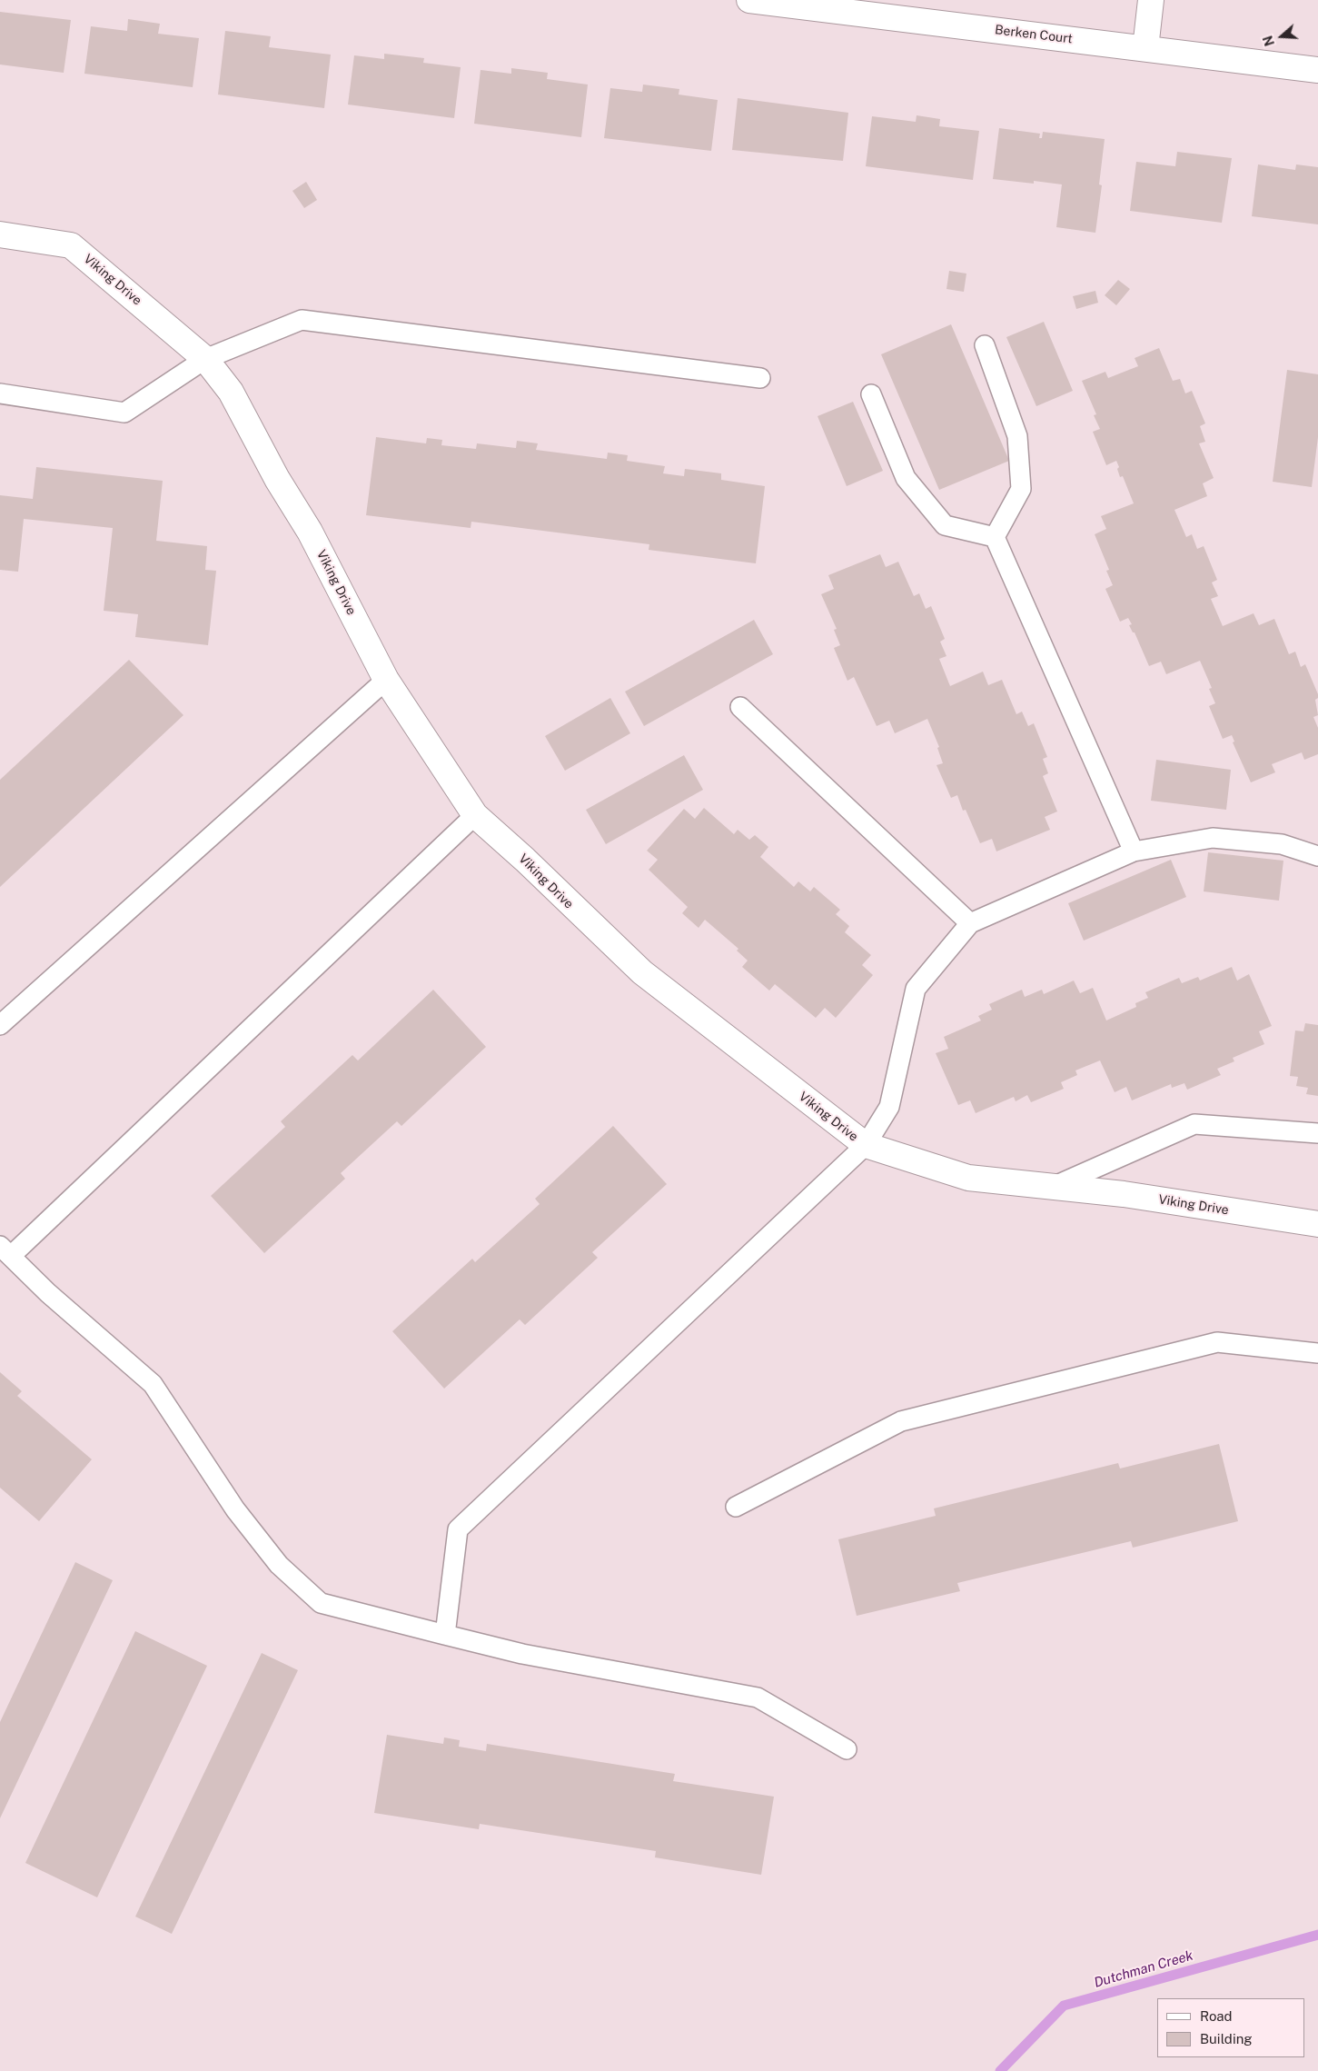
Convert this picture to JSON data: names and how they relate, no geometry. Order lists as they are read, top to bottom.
{
  "streets": {
    "street": ["Berken Court", "Viking Drive"]
  },
  "water": ["Dutchman Creek"],
  "legend": ["Road", "Building"],
  "north": "left"
}
